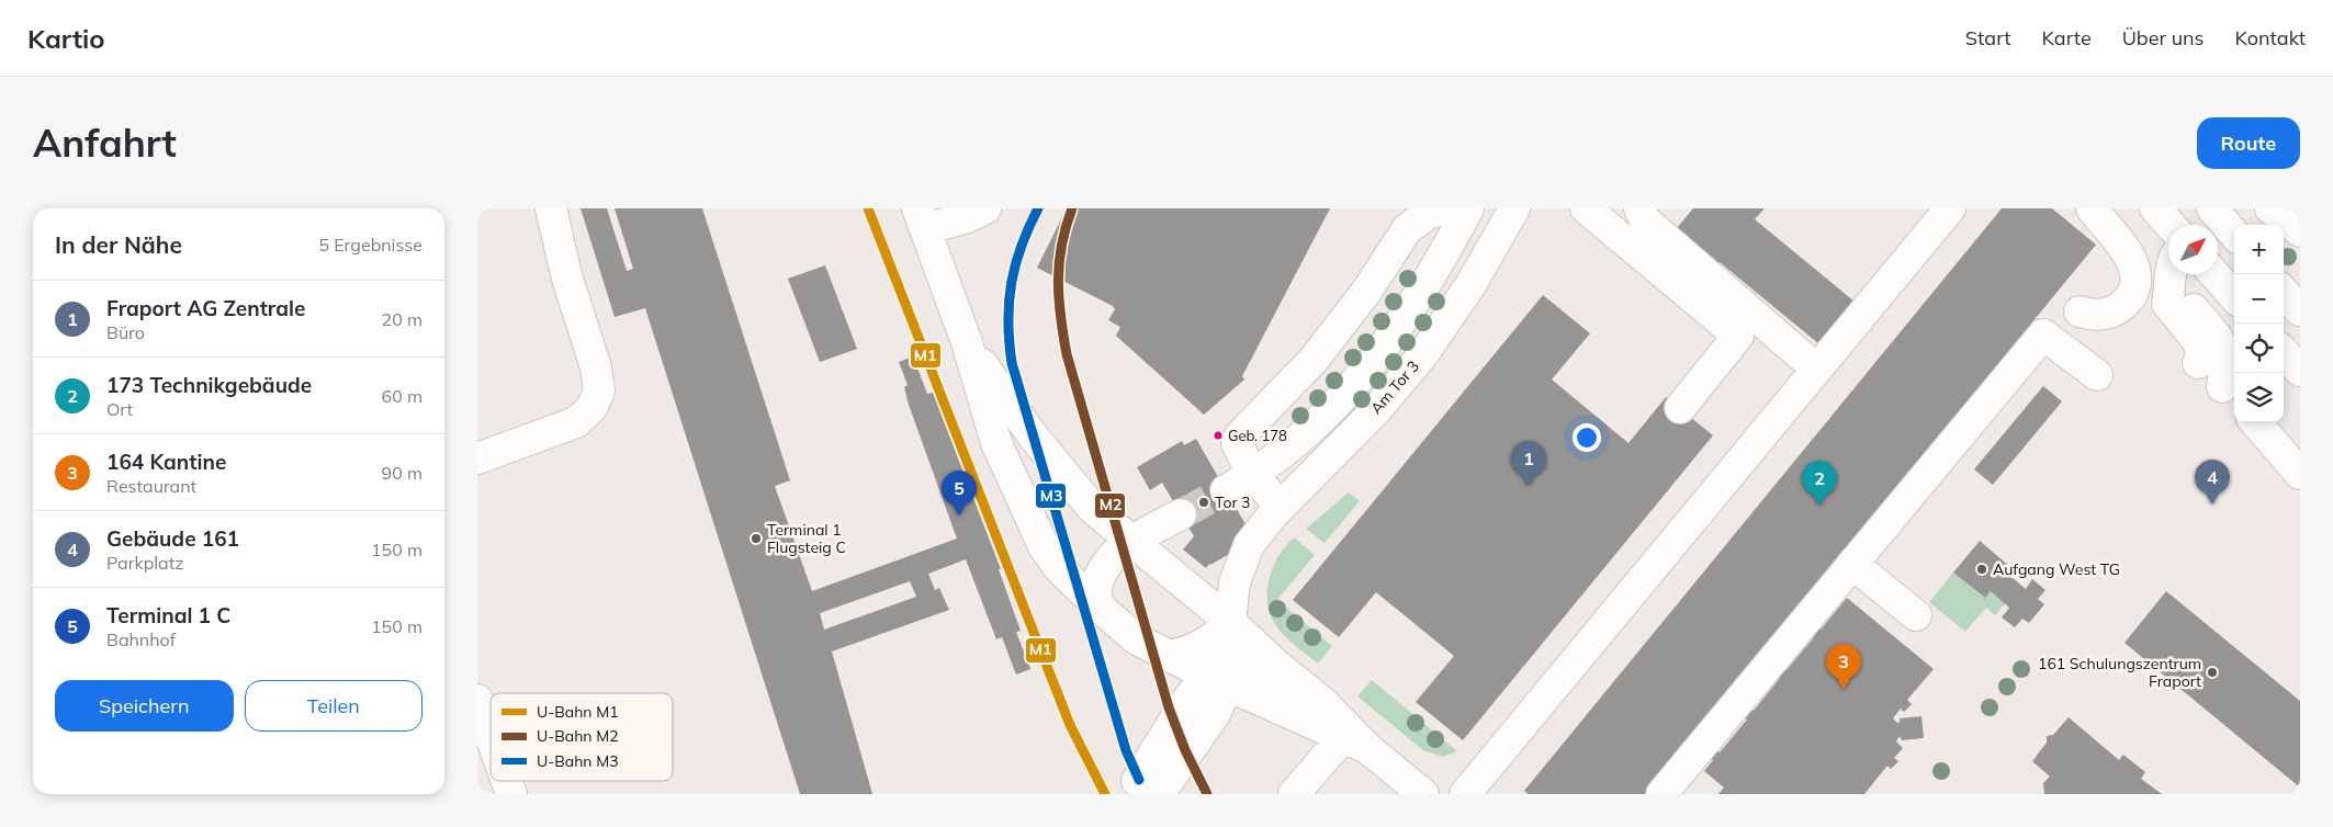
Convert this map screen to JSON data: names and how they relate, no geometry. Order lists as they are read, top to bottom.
{
  "streets": {
    "street": ["Am Tor 3"]
  },
  "places": [
    "Geb. 178",
    "Tor 3",
    "Terminal 1 Flugsteig C",
    "Aufgang West TG",
    "161 Schulungszentrum Fraport"
  ],
  "lines": ["metro line M1", "metro line M2", "metro line M3"],
  "legend": ["U-Bahn M1", "U-Bahn M2", "U-Bahn M3"],
  "north": "top right",
  "page": {
    "header": "Kartio",
    "nav": [
      "Start",
      "Karte",
      "Über uns",
      "Kontakt"
    ],
    "buttons": [
      "Route",
      ["Speichern", "Teilen"]
    ],
    "title": "Anfahrt",
    "heading": ["In der Nähe", "5 Ergebnisse"],
    "map_buttons": ["+", "−"],
    "list": [
      {
        "mark": "1",
        "name": "Fraport AG Zentrale",
        "note": "Büro",
        "value": "20 m"
      },
      {
        "mark": "2",
        "name": "173 Technikgebäude",
        "note": "Ort",
        "value": "60 m"
      },
      {
        "mark": "3",
        "name": "164 Kantine",
        "note": "Restaurant",
        "value": "90 m"
      },
      {
        "mark": "4",
        "name": "Gebäude 161",
        "note": "Parkplatz",
        "value": "150 m"
      },
      {
        "mark": "5",
        "name": "Terminal 1 C",
        "note": "Bahnhof",
        "value": "150 m"
      }
    ],
    "pins": [
      "1",
      "4",
      "2",
      "5",
      "3"
    ]
  }
}
